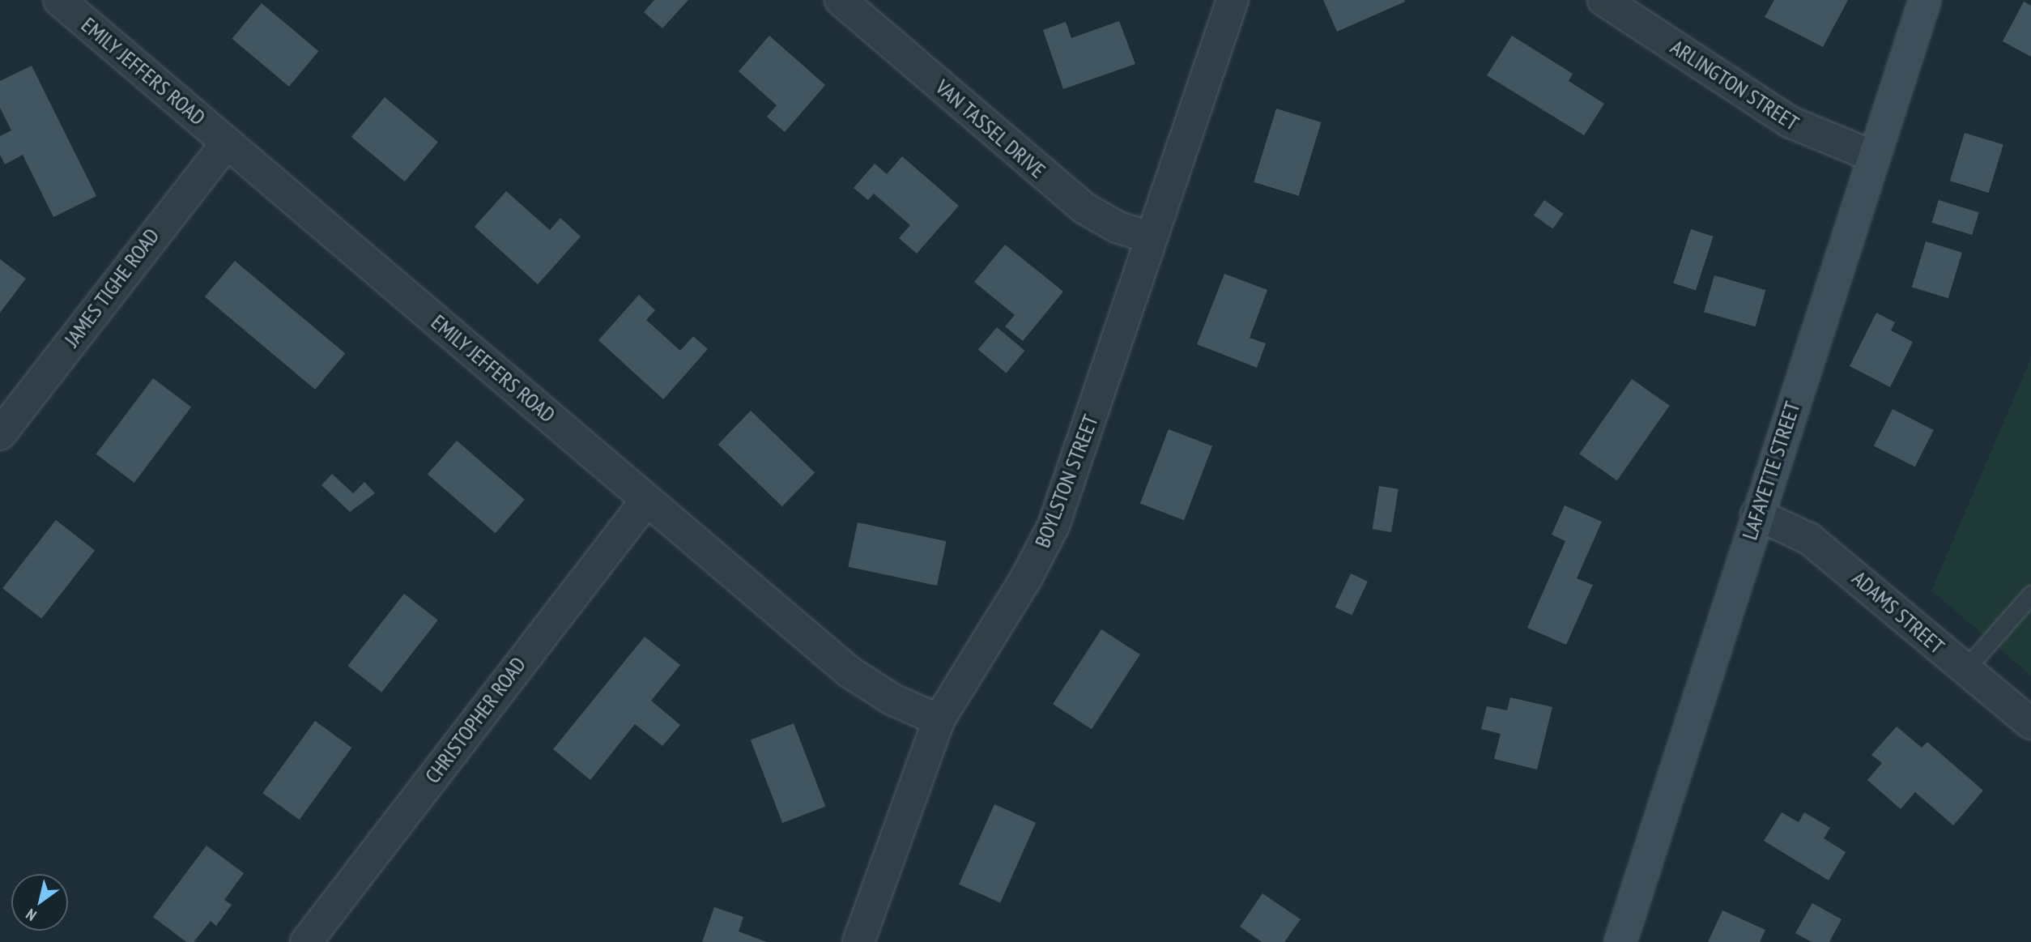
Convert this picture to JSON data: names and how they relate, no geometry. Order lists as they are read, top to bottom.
{
  "streets": {
    "main road": ["LAFAYETTE STREET"],
    "street": [
      "EMILY JEFFERS ROAD",
      "ARLINGTON STREET",
      "VAN TASSEL DRIVE",
      "JAMES TIGHE ROAD",
      "BOYLSTON STREET",
      "ADAMS STREET",
      "CHRISTOPHER ROAD"
    ]
  },
  "crossings": [
    ["EMILY JEFFERS ROAD", "JAMES TIGHE ROAD"],
    ["EMILY JEFFERS ROAD", "BOYLSTON STREET"],
    ["EMILY JEFFERS ROAD", "CHRISTOPHER ROAD"],
    ["ARLINGTON STREET", "LAFAYETTE STREET"],
    ["VAN TASSEL DRIVE", "BOYLSTON STREET"],
    ["LAFAYETTE STREET", "ADAMS STREET"]
  ],
  "north": "bottom left"
}
